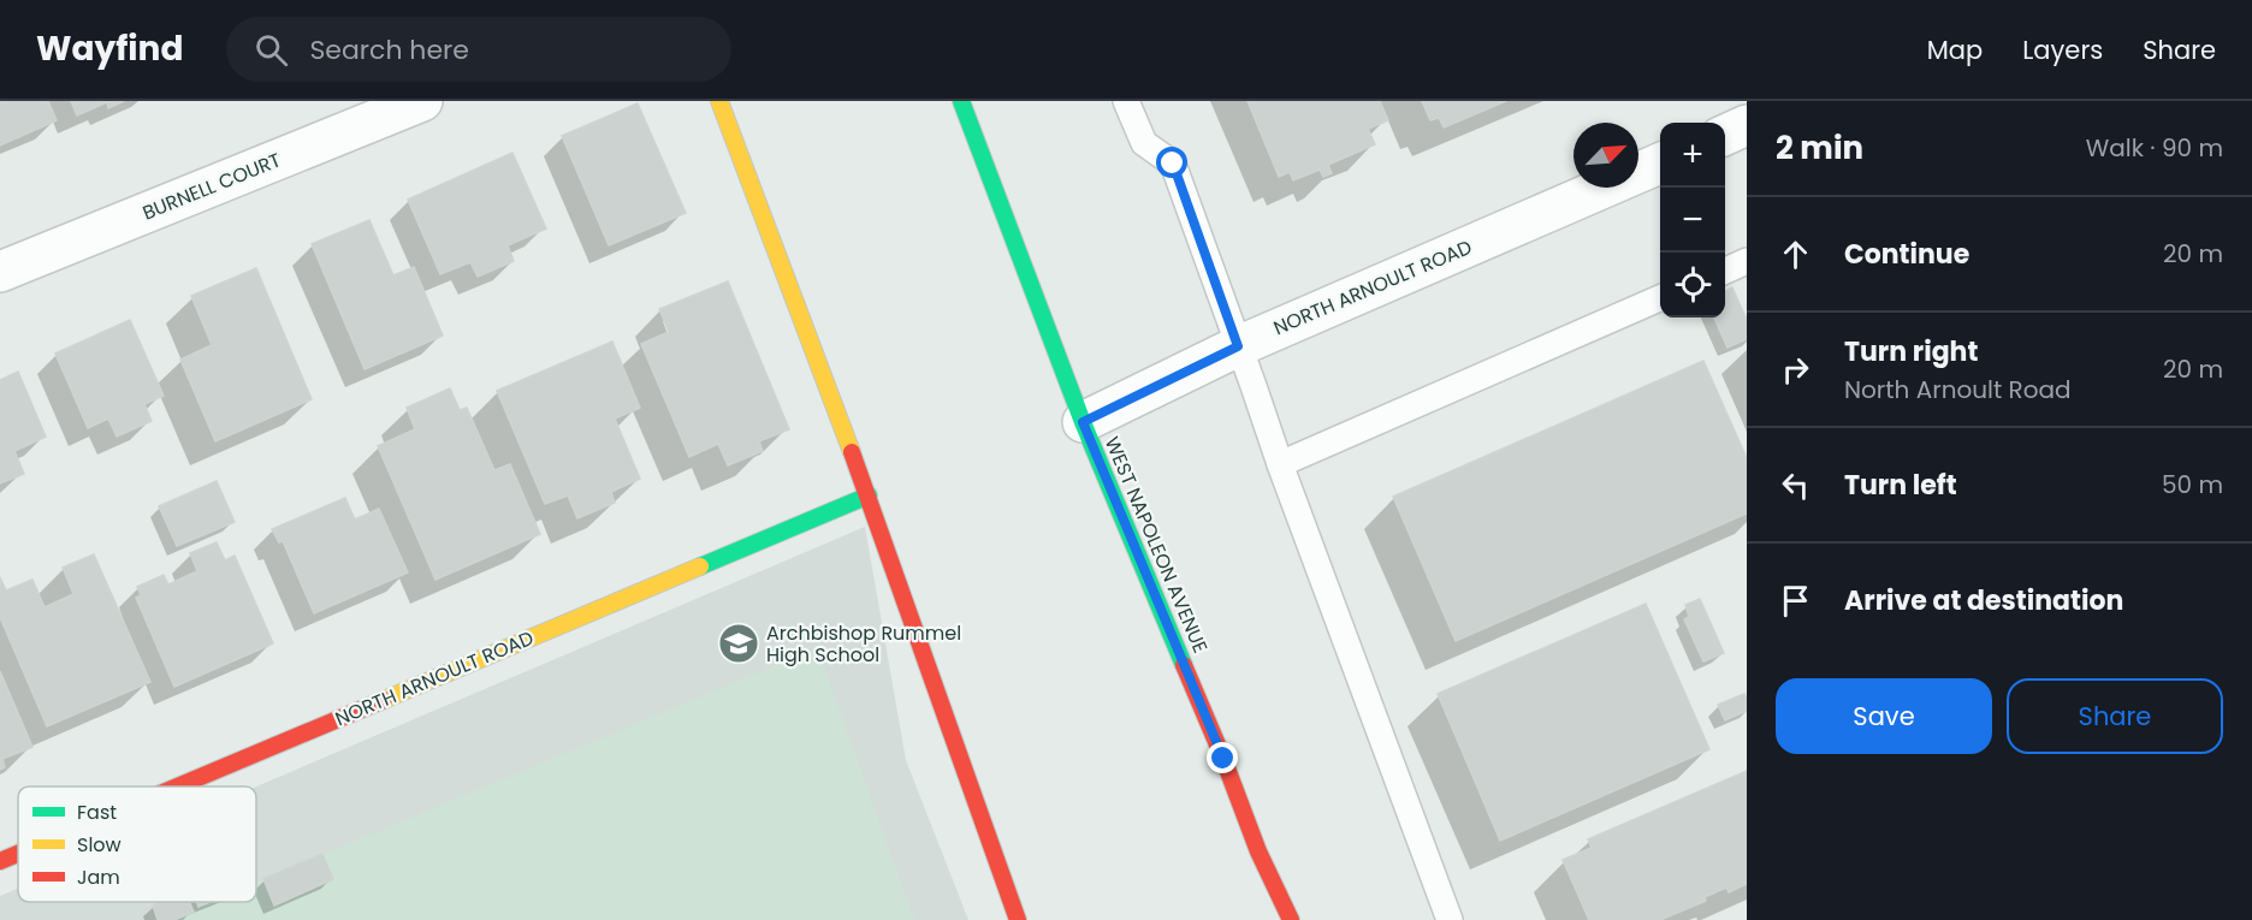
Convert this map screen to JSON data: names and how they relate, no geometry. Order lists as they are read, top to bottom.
{
  "streets": {
    "main road": ["NORTH ARNOULT ROAD", "WEST NAPOLEON AVENUE"],
    "street": ["BURNELL COURT"]
  },
  "crossings": [
    ["NORTH ARNOULT ROAD", "WEST NAPOLEON AVENUE"]
  ],
  "places": {
    "school or university": ["Archbishop Rummel High School"]
  },
  "legend": ["Fast", "Slow", "Jam"],
  "north": "top right",
  "page": {
    "header": "Wayfind",
    "search": "Search here",
    "nav": ["Map", "Layers", "Share"],
    "heading": ["2 min", "Walk · 90 m"],
    "map_buttons": ["+", "−"],
    "list": [
      ["Continue", "20 m"],
      ["Turn right", "North Arnoult Road", "20 m"],
      ["Turn left", "50 m"],
      "Arrive at destination"
    ],
    "buttons": ["Save", "Share"]
  }
}
